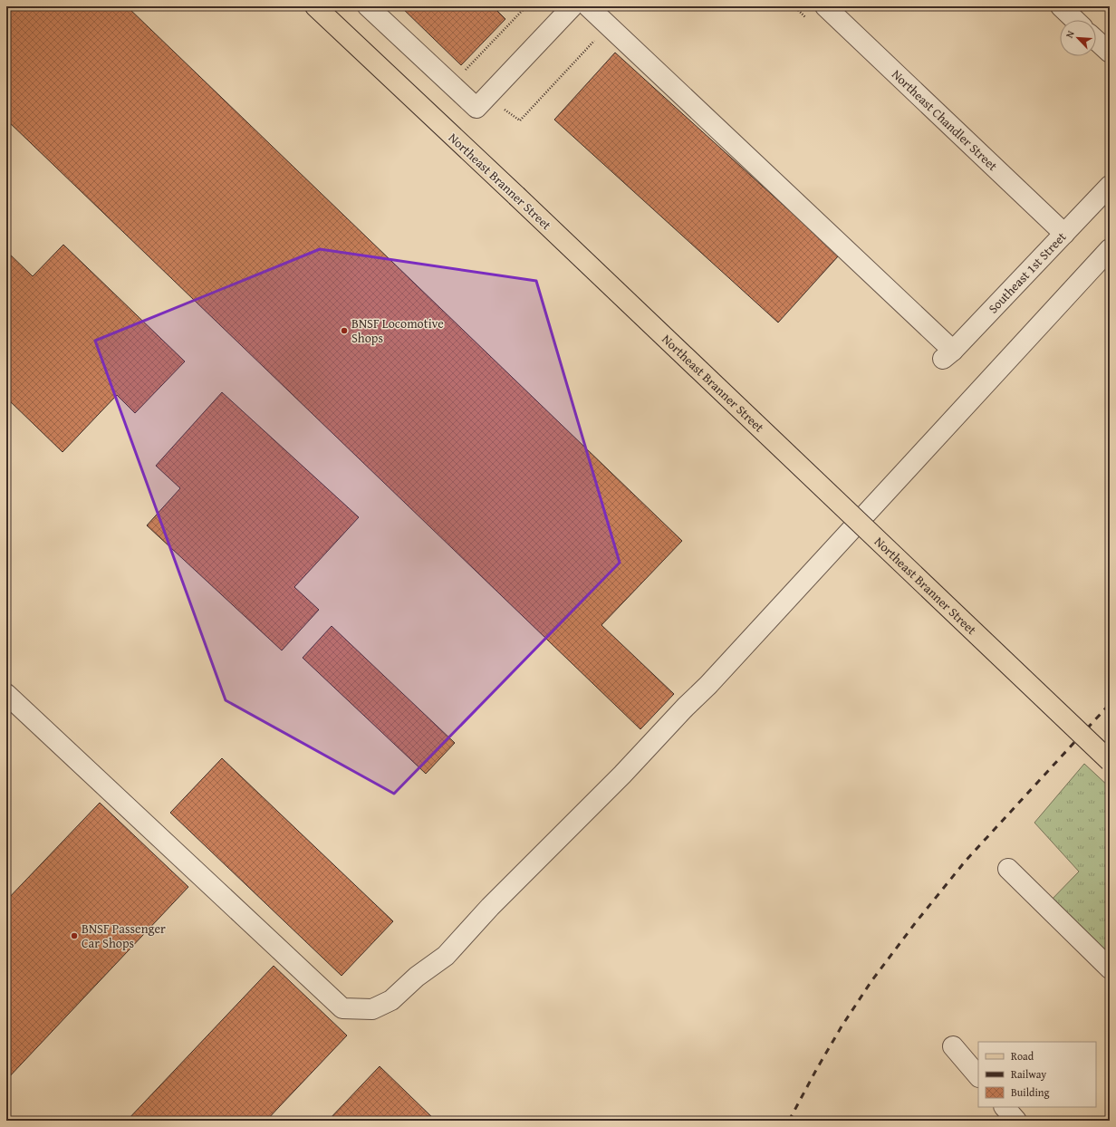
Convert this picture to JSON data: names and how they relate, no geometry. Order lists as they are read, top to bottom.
{
  "streets": {
    "main road": ["Northeast Branner Street"],
    "street": ["Northeast Chandler Street", "Southeast 1st Street"]
  },
  "crossings": [
    ["Northeast Chandler Street", "Southeast 1st Street"]
  ],
  "places": ["BNSF Locomotive Shops", "BNSF Passenger Car Shops"],
  "legend": ["Road", "Railway", "Building"],
  "north": "top left"
}
